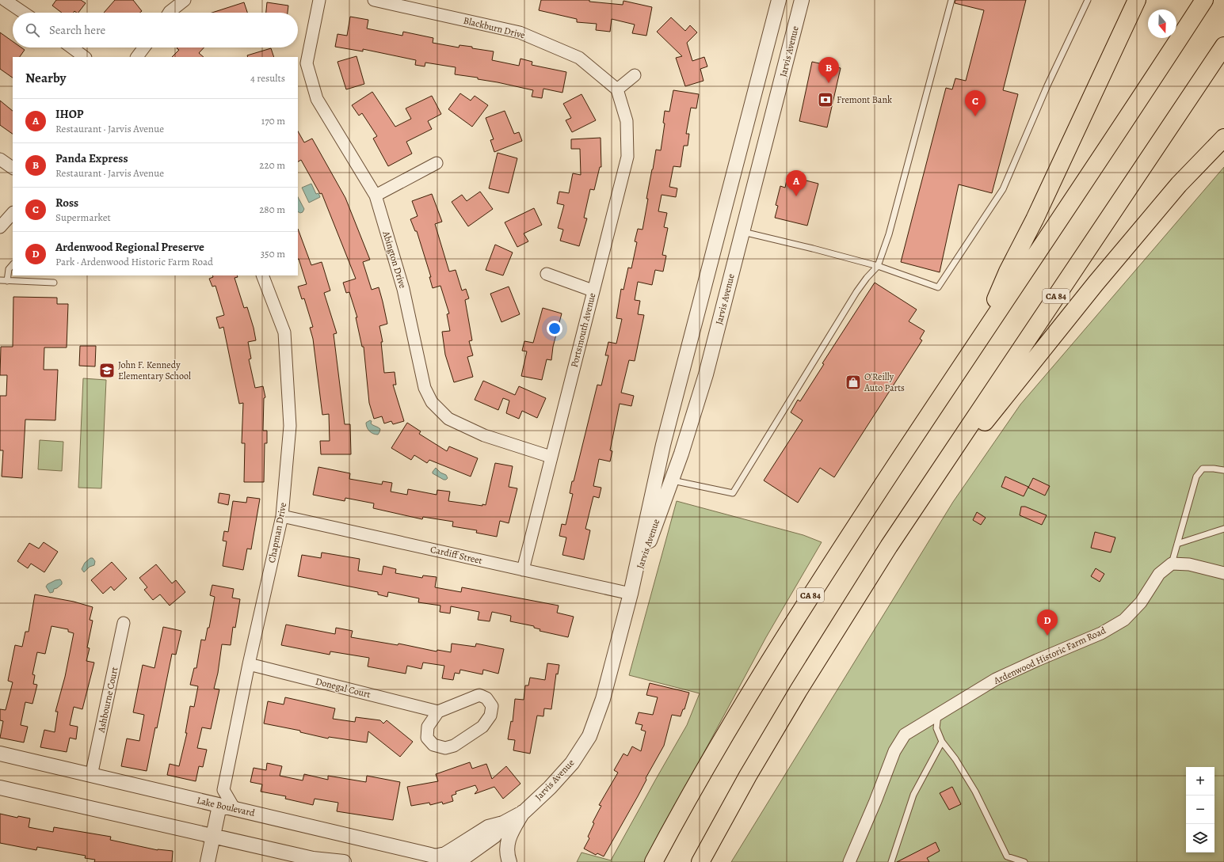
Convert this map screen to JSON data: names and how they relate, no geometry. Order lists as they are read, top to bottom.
{
  "streets": {
    "highway": ["CA 84"],
    "street": [
      "Blackburn Drive",
      "Jarvis Avenue",
      "Abington Drive",
      "Portsmouth Avenue",
      "Chapman Drive",
      "Cardiff Street",
      "Ardenwood Historic Farm Road",
      "Donegal Court",
      "Ashbourne Court",
      "Lake Boulevard"
    ]
  },
  "crossings": [
    ["Blackburn Drive", "Portsmouth Avenue"],
    ["Jarvis Avenue", "Cardiff Street"],
    ["Abington Drive", "Portsmouth Avenue"],
    ["Portsmouth Avenue", "Cardiff Street"],
    ["Chapman Drive", "Cardiff Street"],
    ["Chapman Drive", "Donegal Court"],
    ["Ashbourne Court", "Lake Boulevard"]
  ],
  "places": {
    "bank": ["Fremont Bank"],
    "school or university": ["John F. Kennedy Elementary School"],
    "shop": ["O'Reilly Auto Parts"]
  },
  "north": "bottom",
  "page": {
    "search": "Search here",
    "pins": [
      "B",
      "C",
      "A",
      "D"
    ],
    "heading": ["Nearby", "4 results"],
    "list": [
      {
        "mark": "A",
        "name": "IHOP",
        "note": "Restaurant · Jarvis Avenue",
        "value": "170 m"
      },
      {
        "mark": "B",
        "name": "Panda Express",
        "note": "Restaurant · Jarvis Avenue",
        "value": "220 m"
      },
      {
        "mark": "C",
        "name": "Ross",
        "note": "Supermarket",
        "value": "280 m"
      },
      {
        "mark": "D",
        "name": "Ardenwood Regional Preserve",
        "note": "Park · Ardenwood Historic Farm Road",
        "value": "350 m"
      }
    ],
    "map_buttons": ["+", "−"]
  }
}
